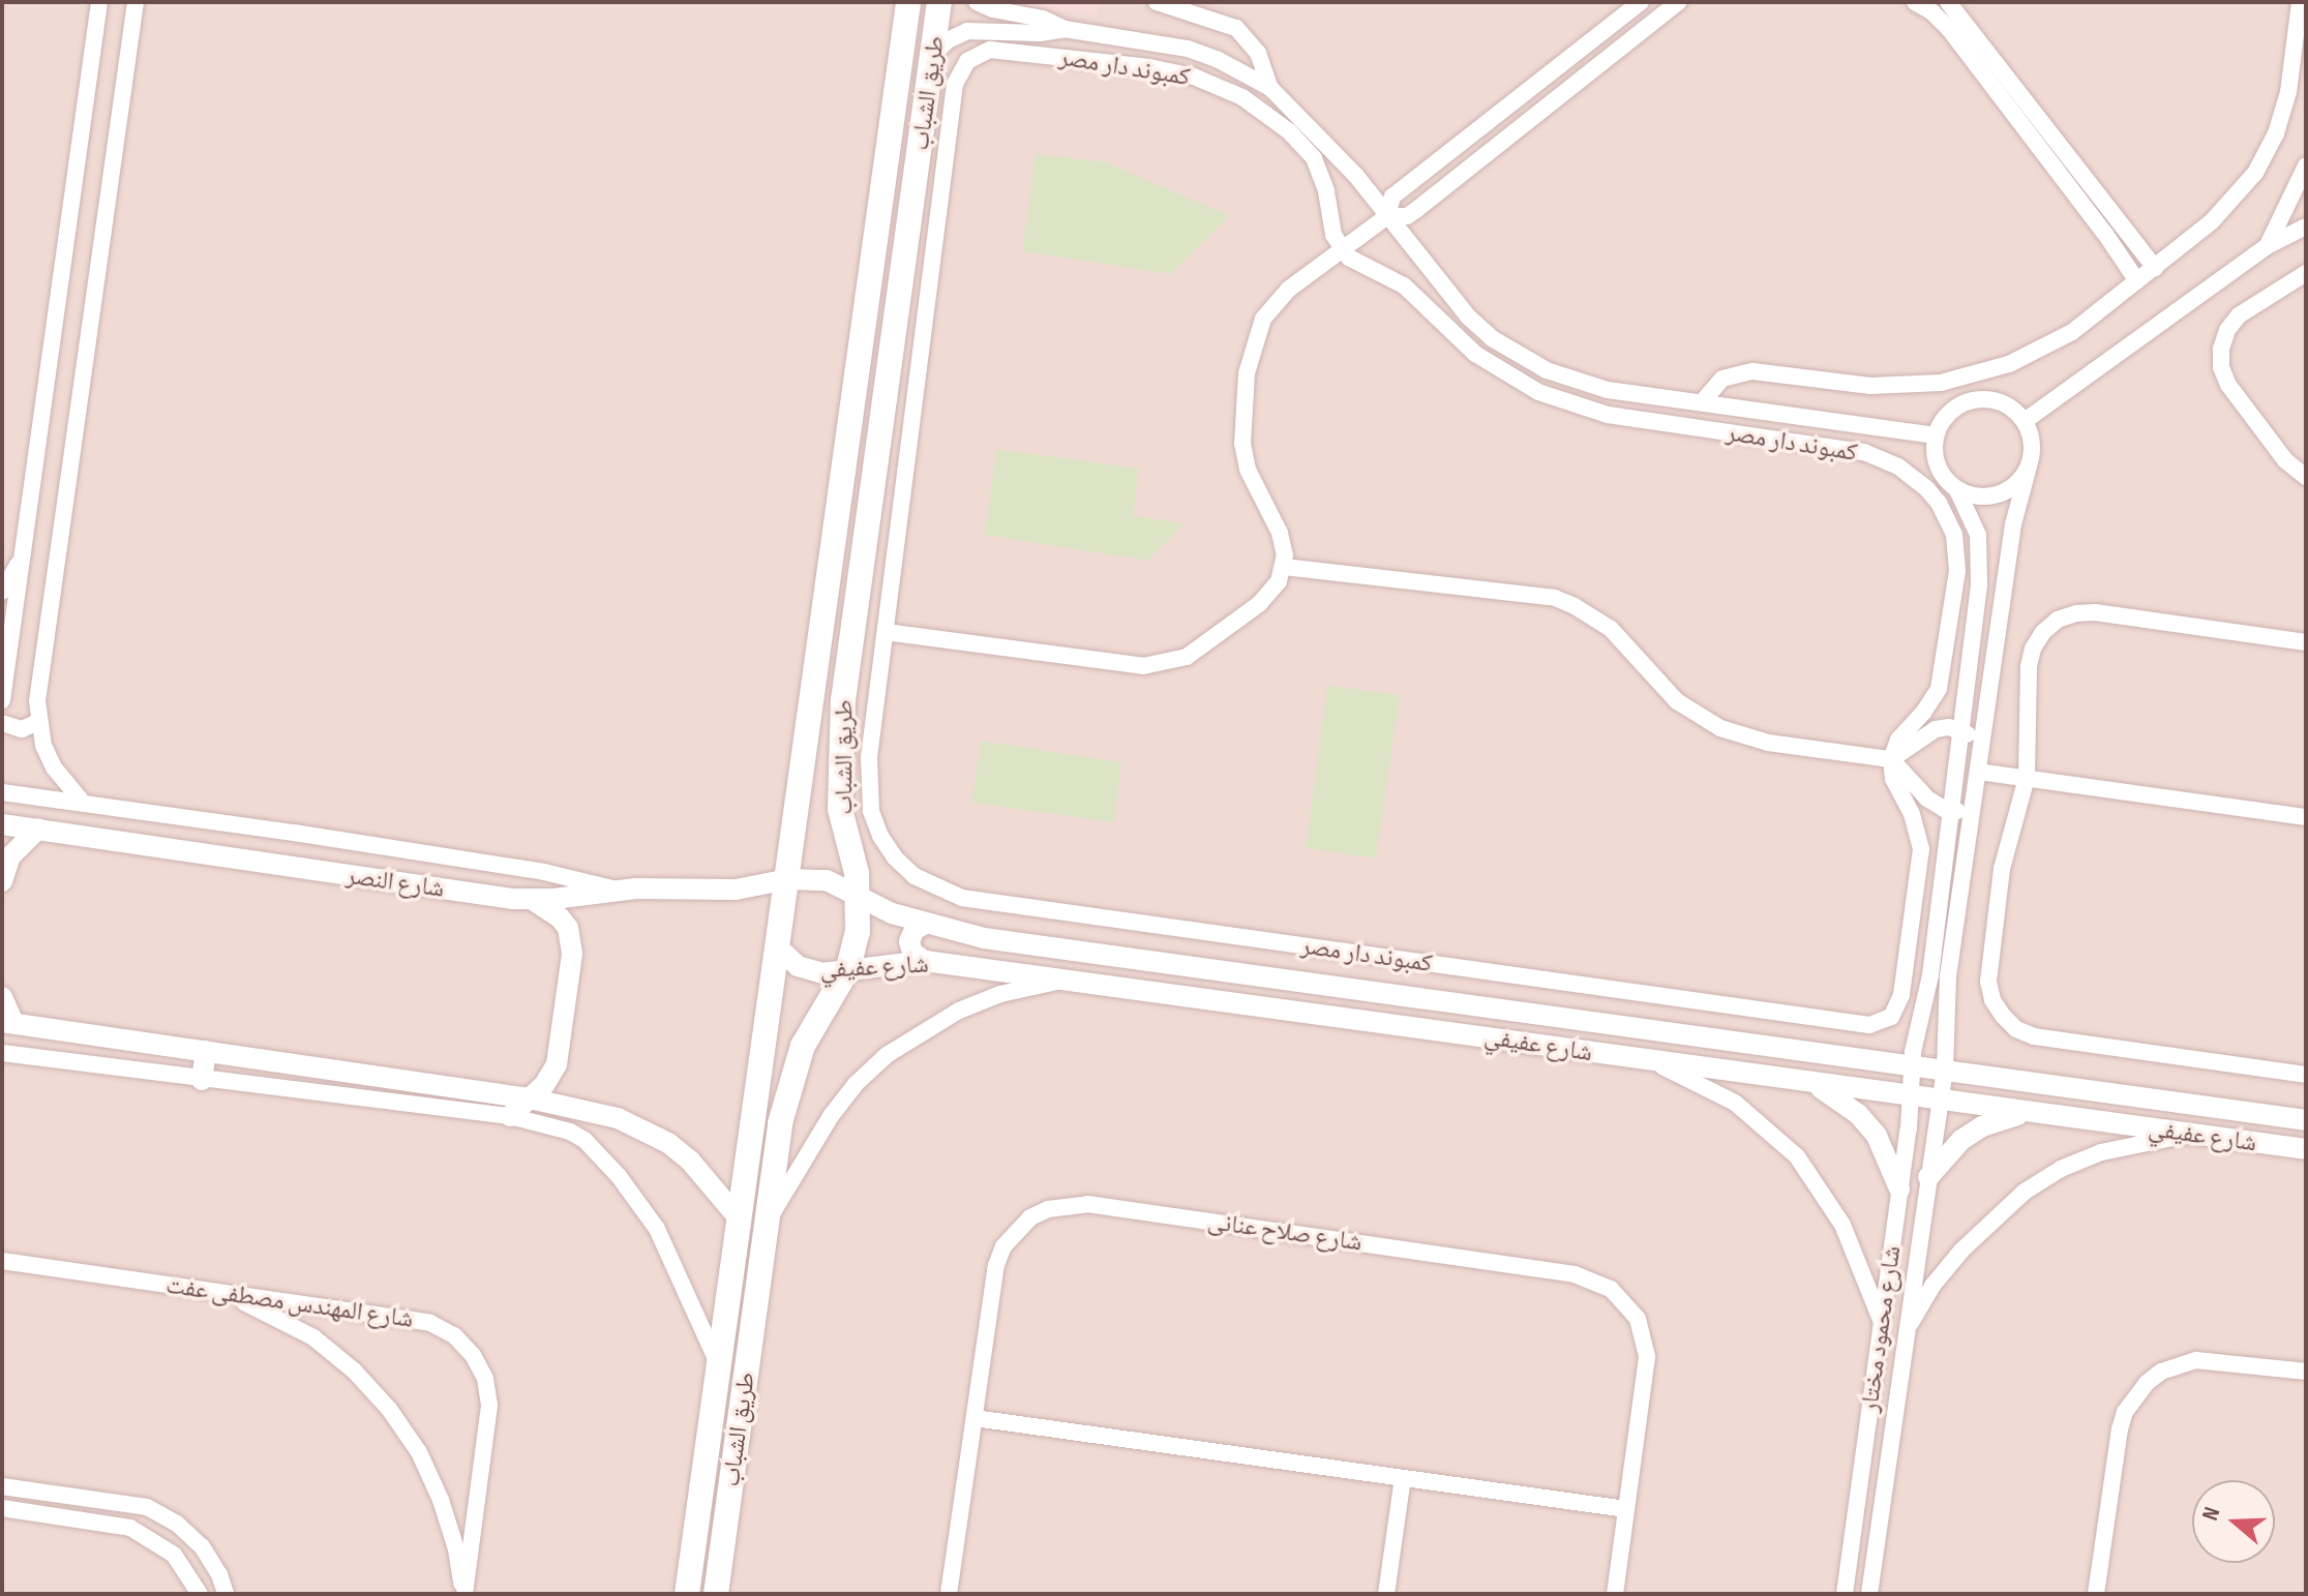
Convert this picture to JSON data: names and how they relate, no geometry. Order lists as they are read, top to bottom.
{
  "streets": {
    "main road": ["طريق الشباب"],
    "street": [
      "كمبوند دار مصر",
      "شارع النصر",
      "شارع عفيفي",
      "شارع صلاح عنانى",
      "شارع المهندس مصطفى عفت",
      "شارع محمود مختار"
    ]
  },
  "crossings": [
    ["طريق الشباب", "شارع النصر"],
    ["طريق الشباب", "شارع عفيفي"],
    ["شارع النصر", "شارع عفيفي"],
    ["شارع عفيفي", "شارع محمود مختار"]
  ],
  "north": "left"
}
